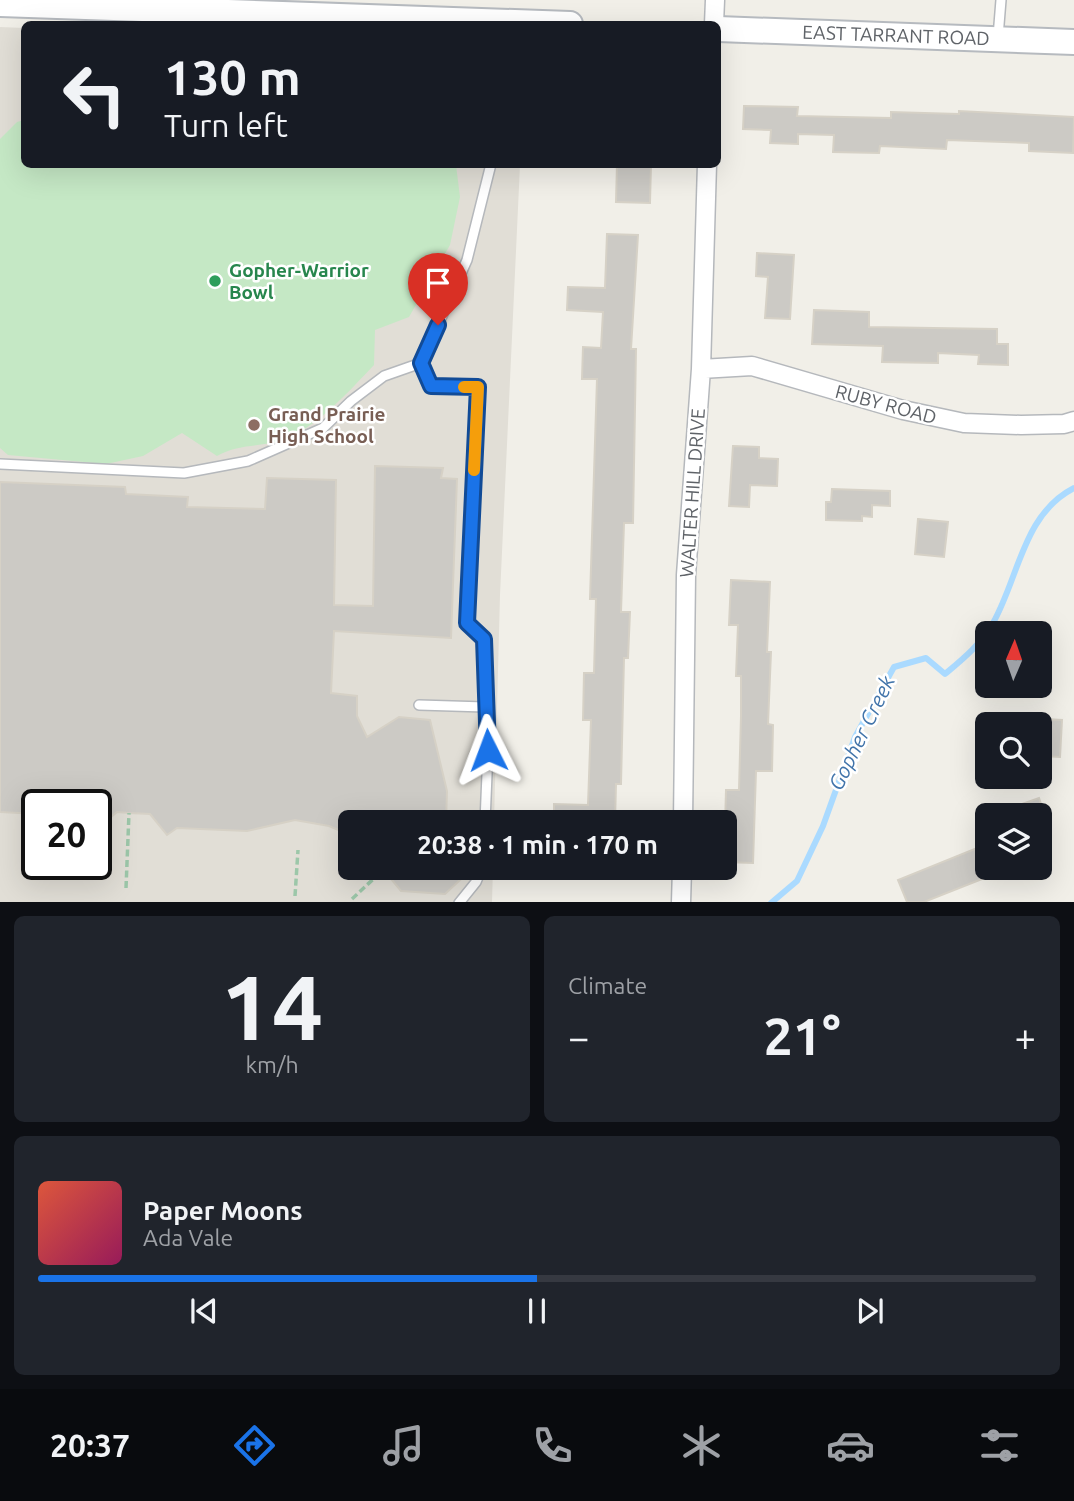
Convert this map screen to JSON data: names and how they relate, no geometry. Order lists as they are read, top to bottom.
{
  "streets": {
    "street": ["EAST TARRANT ROAD", "RUBY ROAD", "WALTER HILL DRIVE"]
  },
  "crossings": [
    ["RUBY ROAD", "WALTER HILL DRIVE"]
  ],
  "water": ["Gopher Creek"],
  "places": ["Gopher-Warrior Bowl", "Grand Prairie High School"],
  "north": "top",
  "page": {
    "turn": ["130 m", "Turn left"],
    "limit": "20",
    "trip": "20:38 · 1 min · 170 m",
    "tile": [
      ["14", "km/h"],
      "Climate"
    ],
    "heat": ["−", "21°", "+"],
    "song": ["Paper Moons", "Ada Vale"],
    "tabs": "20:37"
  }
}
